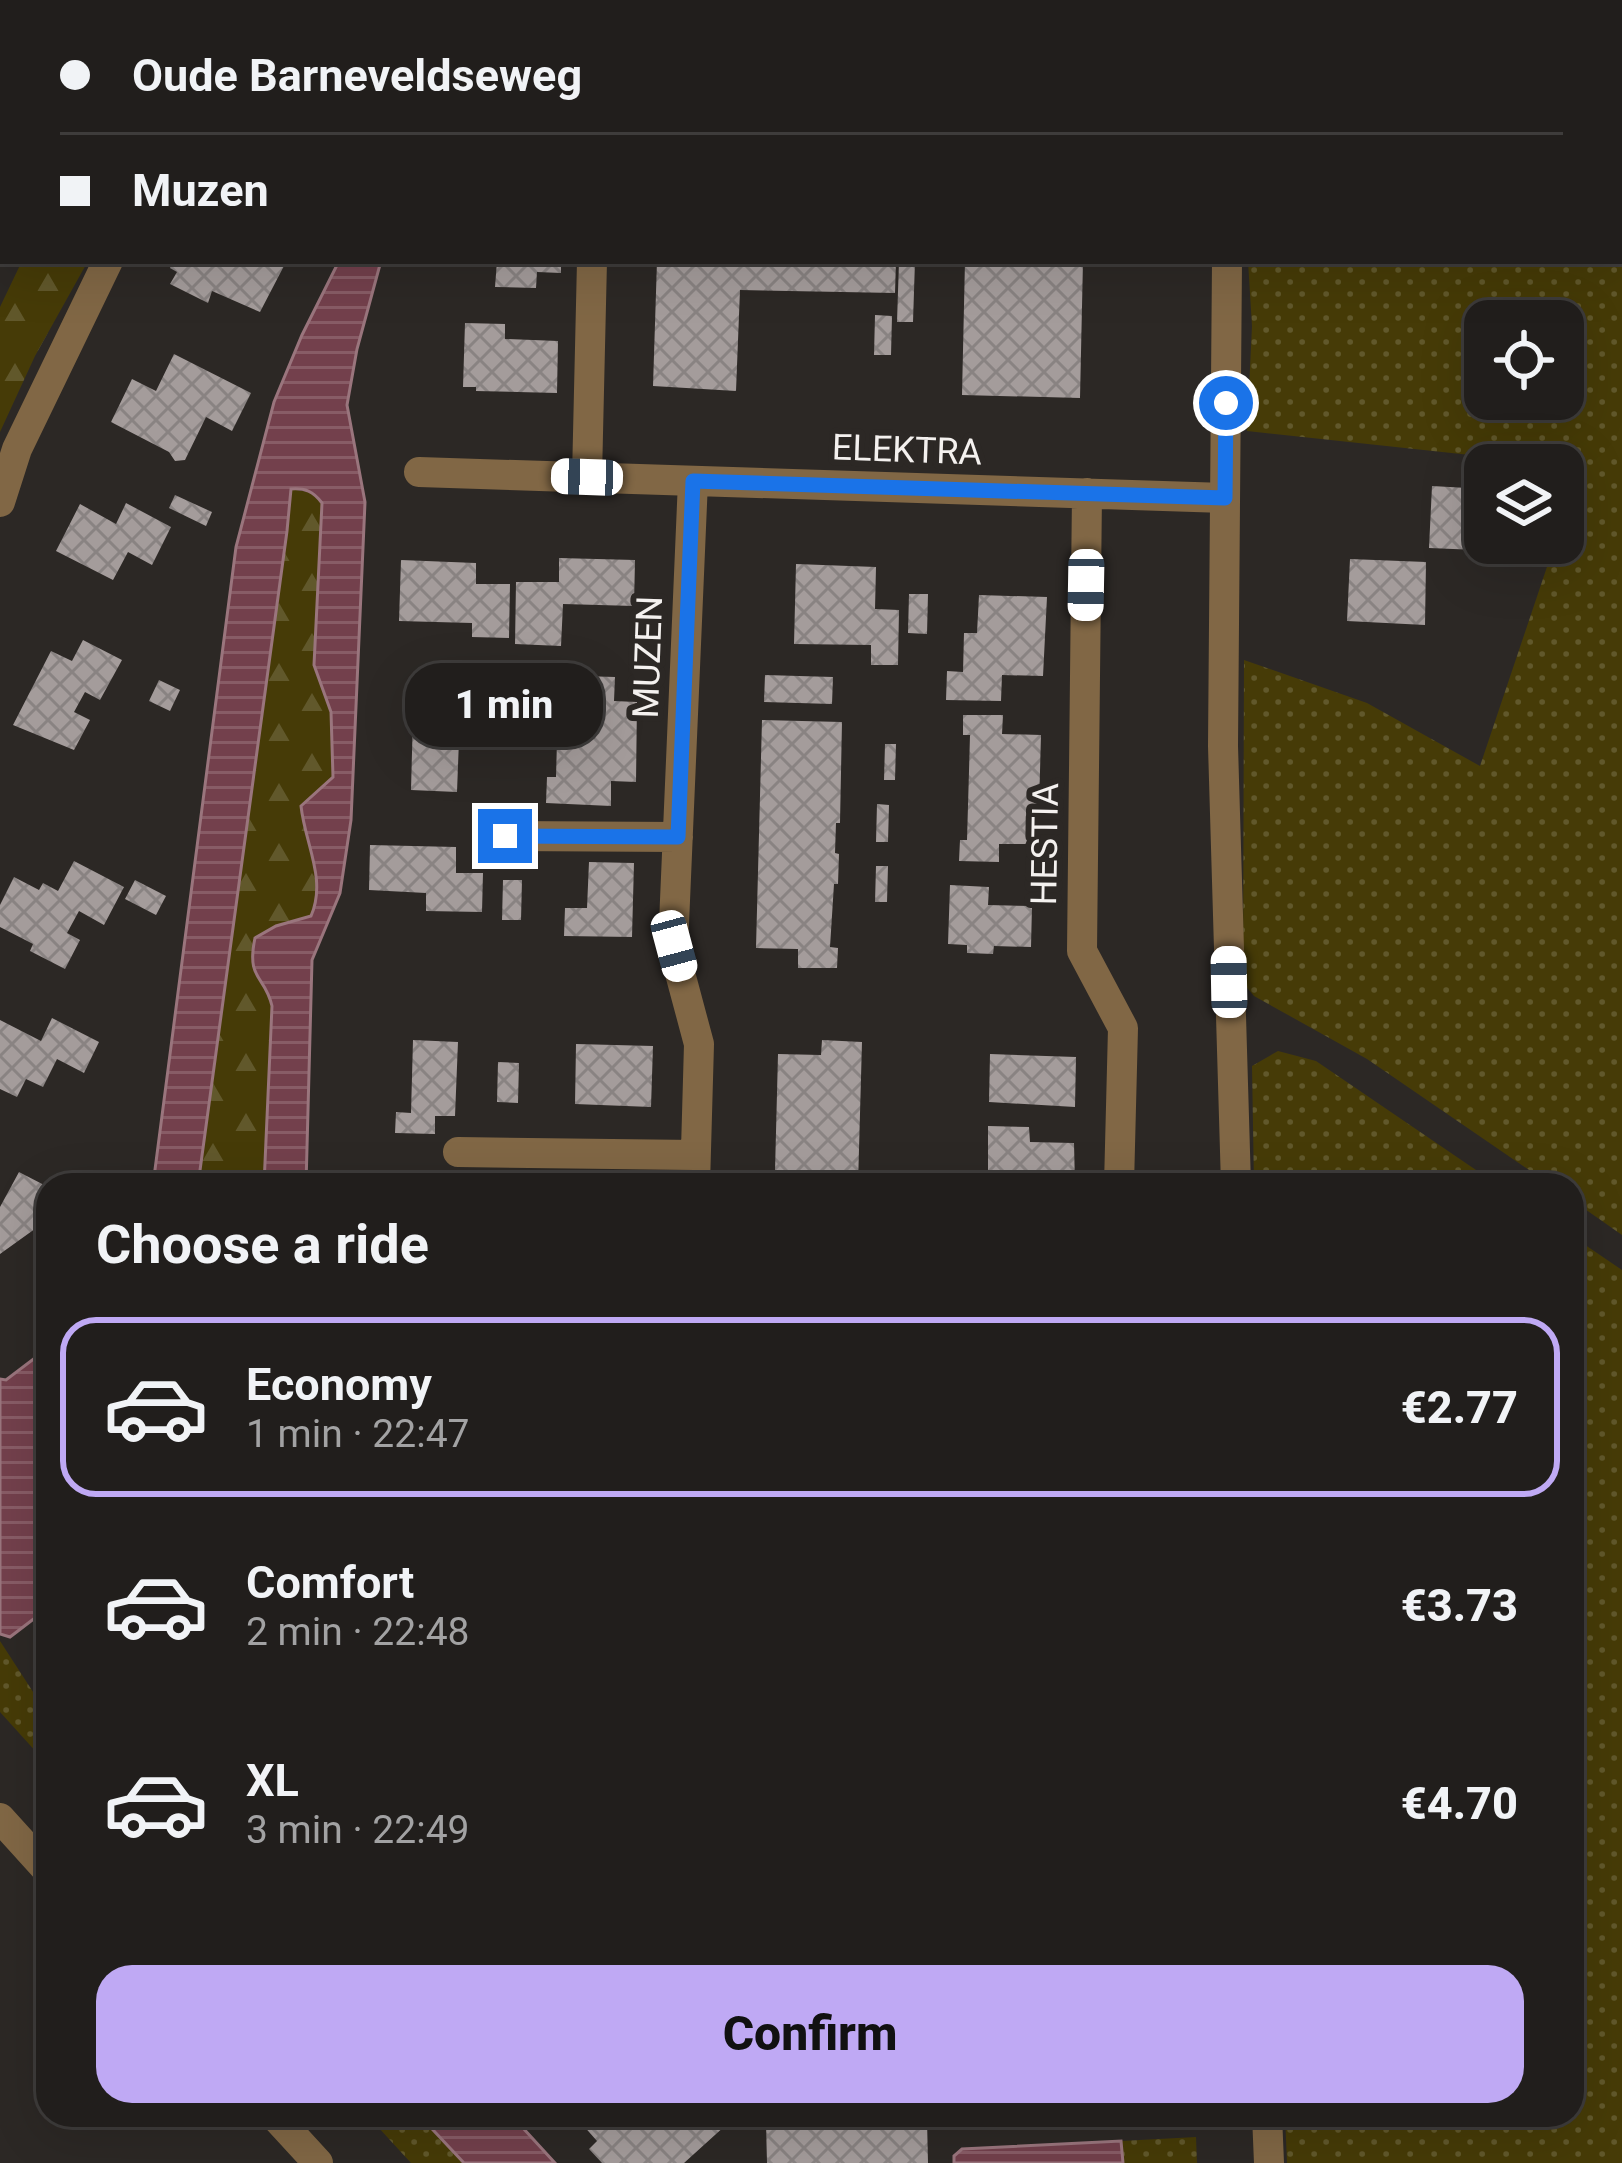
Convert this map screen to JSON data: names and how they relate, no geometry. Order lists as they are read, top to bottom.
{
  "streets": {
    "street": ["ELEKTRA", "MUZEN", "HESTIA"]
  },
  "crossings": [
    ["ELEKTRA", "MUZEN"],
    ["ELEKTRA", "HESTIA"]
  ],
  "page": {
    "banner": ["Oude Barneveldseweg", "Muzen"],
    "bubble": "1 min",
    "heading": "Choose a ride",
    "list": [
      {
        "name": "Economy",
        "note": "1 min · 22:47",
        "value": "€2.77"
      },
      {
        "name": "Comfort",
        "note": "2 min · 22:48",
        "value": "€3.73"
      },
      {
        "name": "XL",
        "note": "3 min · 22:49",
        "value": "€4.70"
      }
    ],
    "buttons": "Confirm"
  }
}
